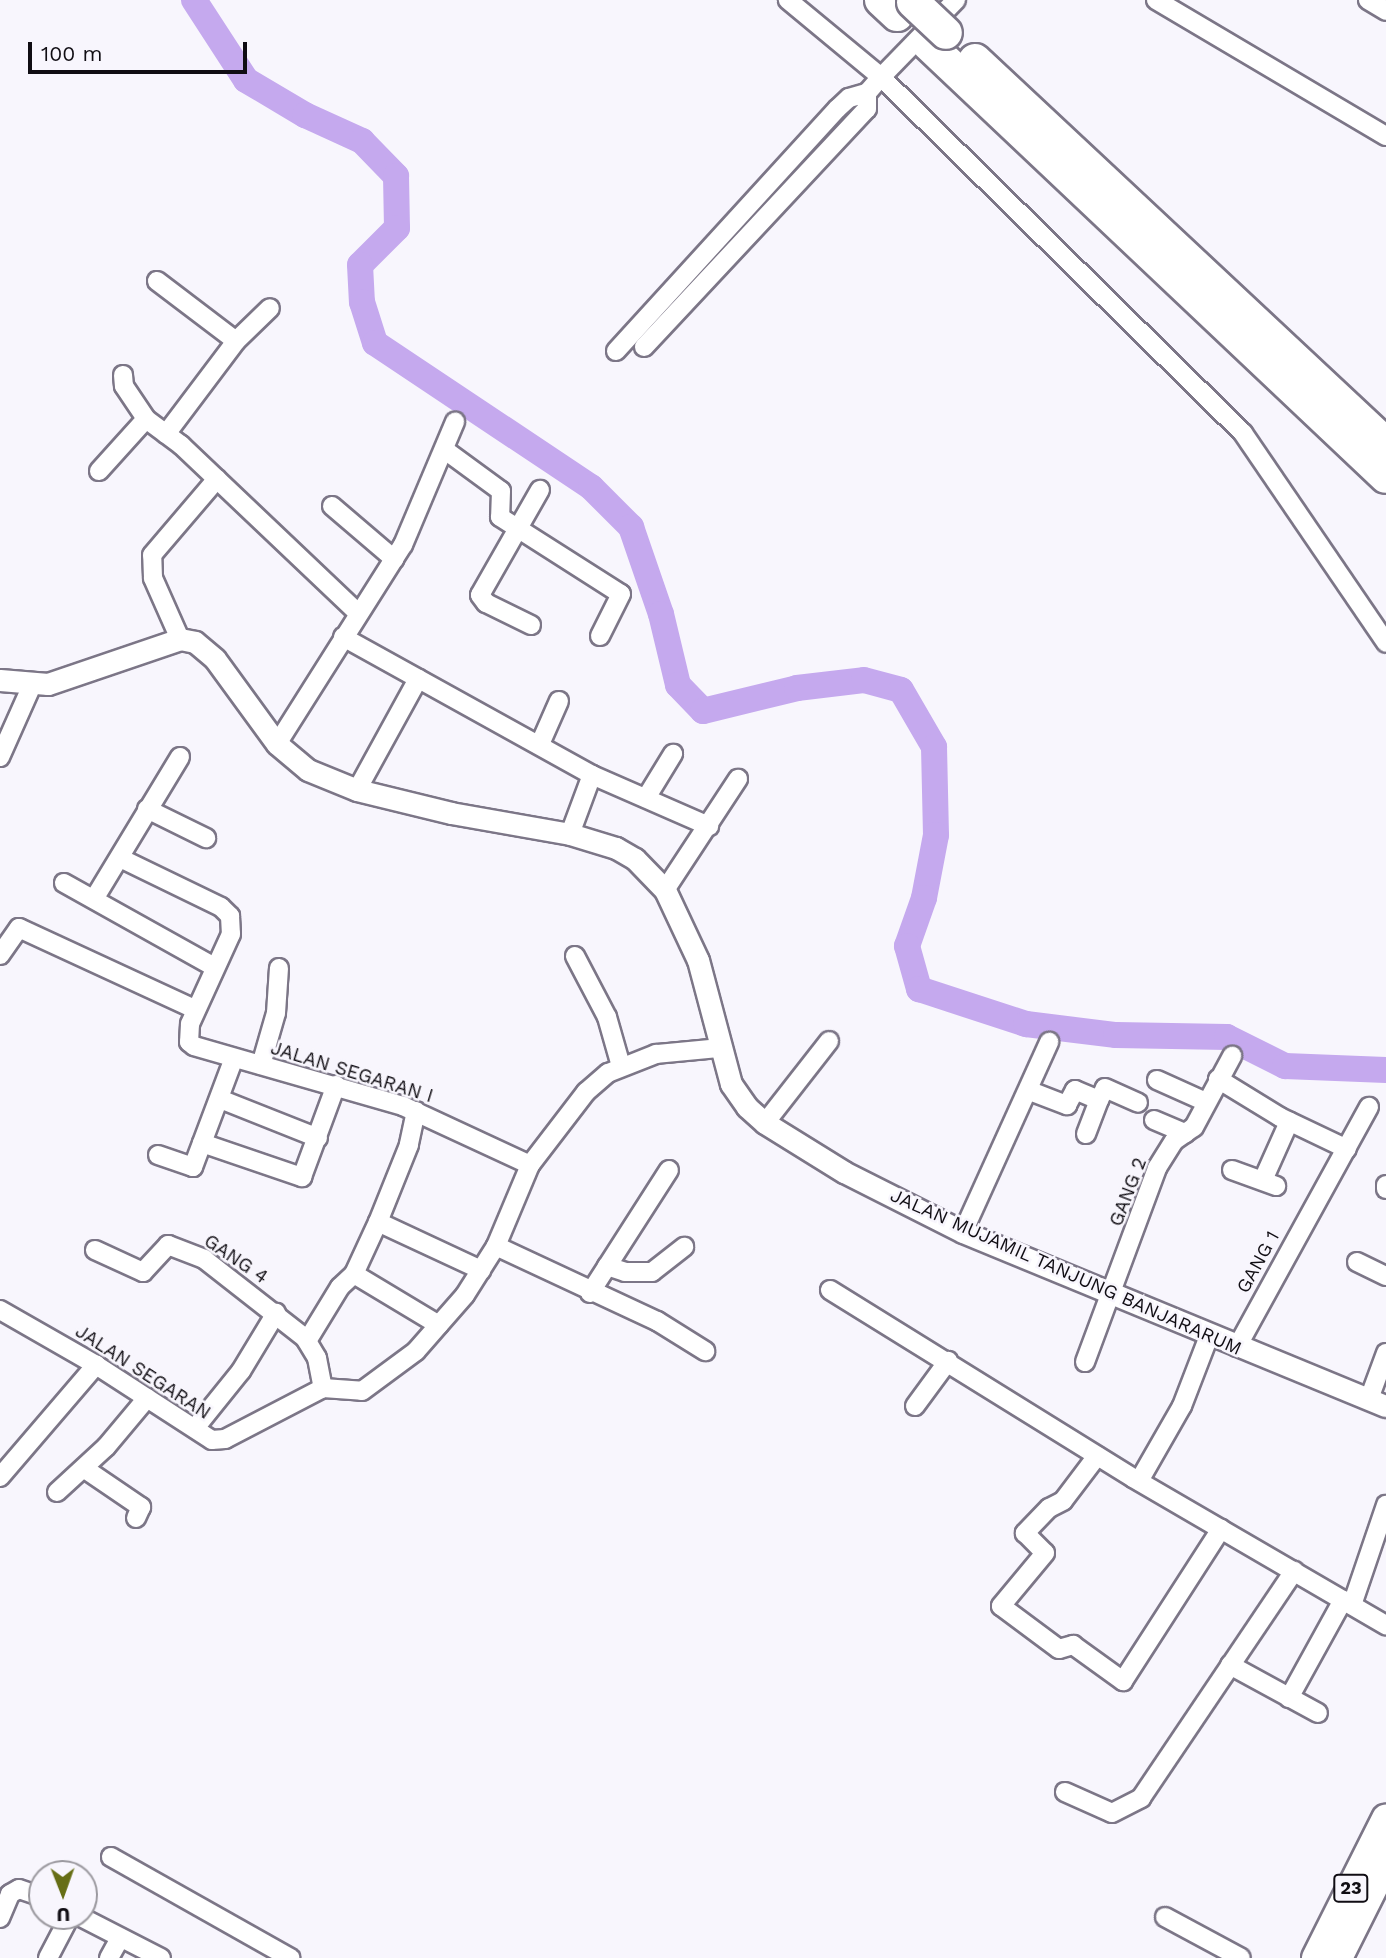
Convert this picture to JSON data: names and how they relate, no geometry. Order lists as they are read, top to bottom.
{
  "streets": {
    "highway": ["23"],
    "street": [
      "JALAN SEGARAN I",
      "GANG 2",
      "GANG 4",
      "GANG 1",
      "JALAN MUJAMIL TANJUNG BANJARARUM",
      "JALAN SEGARAN"
    ]
  },
  "crossings": [
    ["GANG 2", "JALAN MUJAMIL TANJUNG BANJARARUM"],
    ["GANG 4", "JALAN SEGARAN"],
    ["GANG 1", "JALAN MUJAMIL TANJUNG BANJARARUM"]
  ],
  "scale_bar": "100 m",
  "north": "bottom"
}
